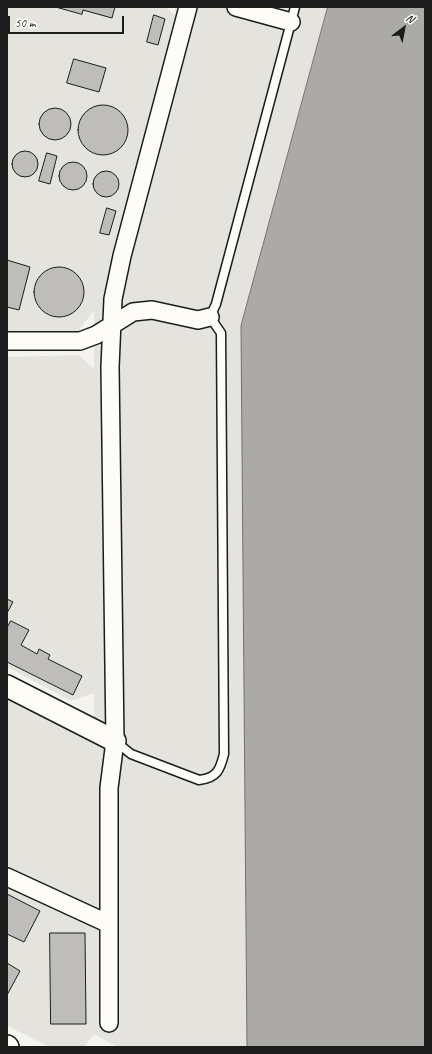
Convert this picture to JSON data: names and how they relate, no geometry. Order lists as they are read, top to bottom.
{
  "scale_bar": "50 m",
  "north": "top right"
}
